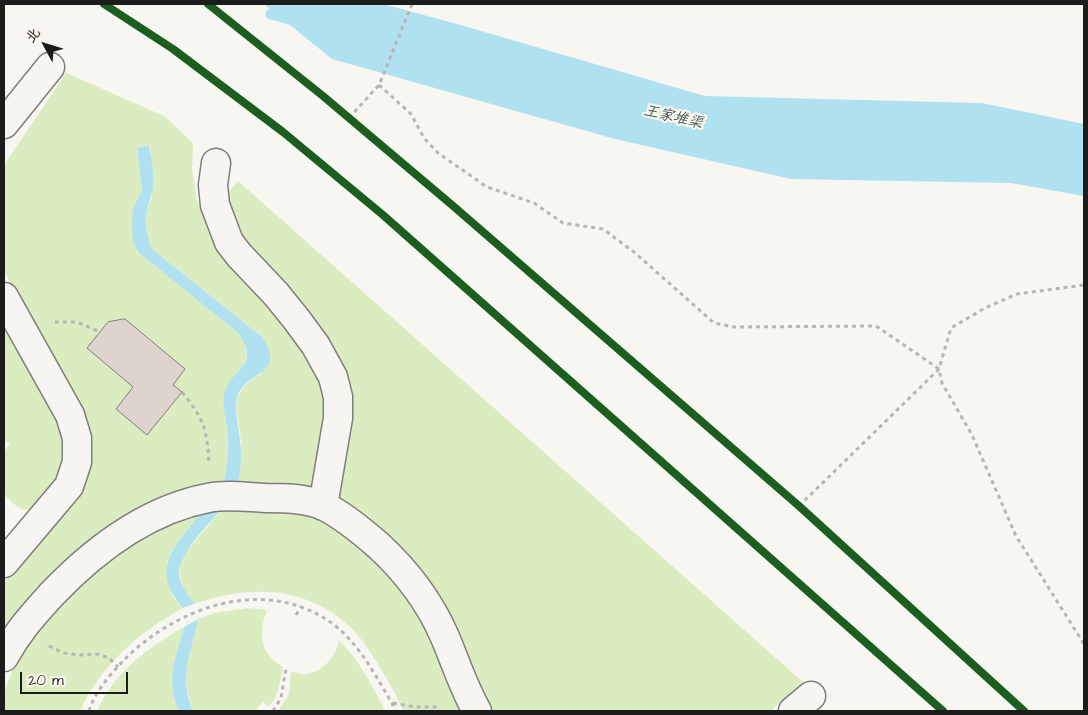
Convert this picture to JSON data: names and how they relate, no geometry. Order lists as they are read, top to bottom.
{
  "water": ["王家堆渠"],
  "scale_bar": "20 m",
  "north": "top left"
}
